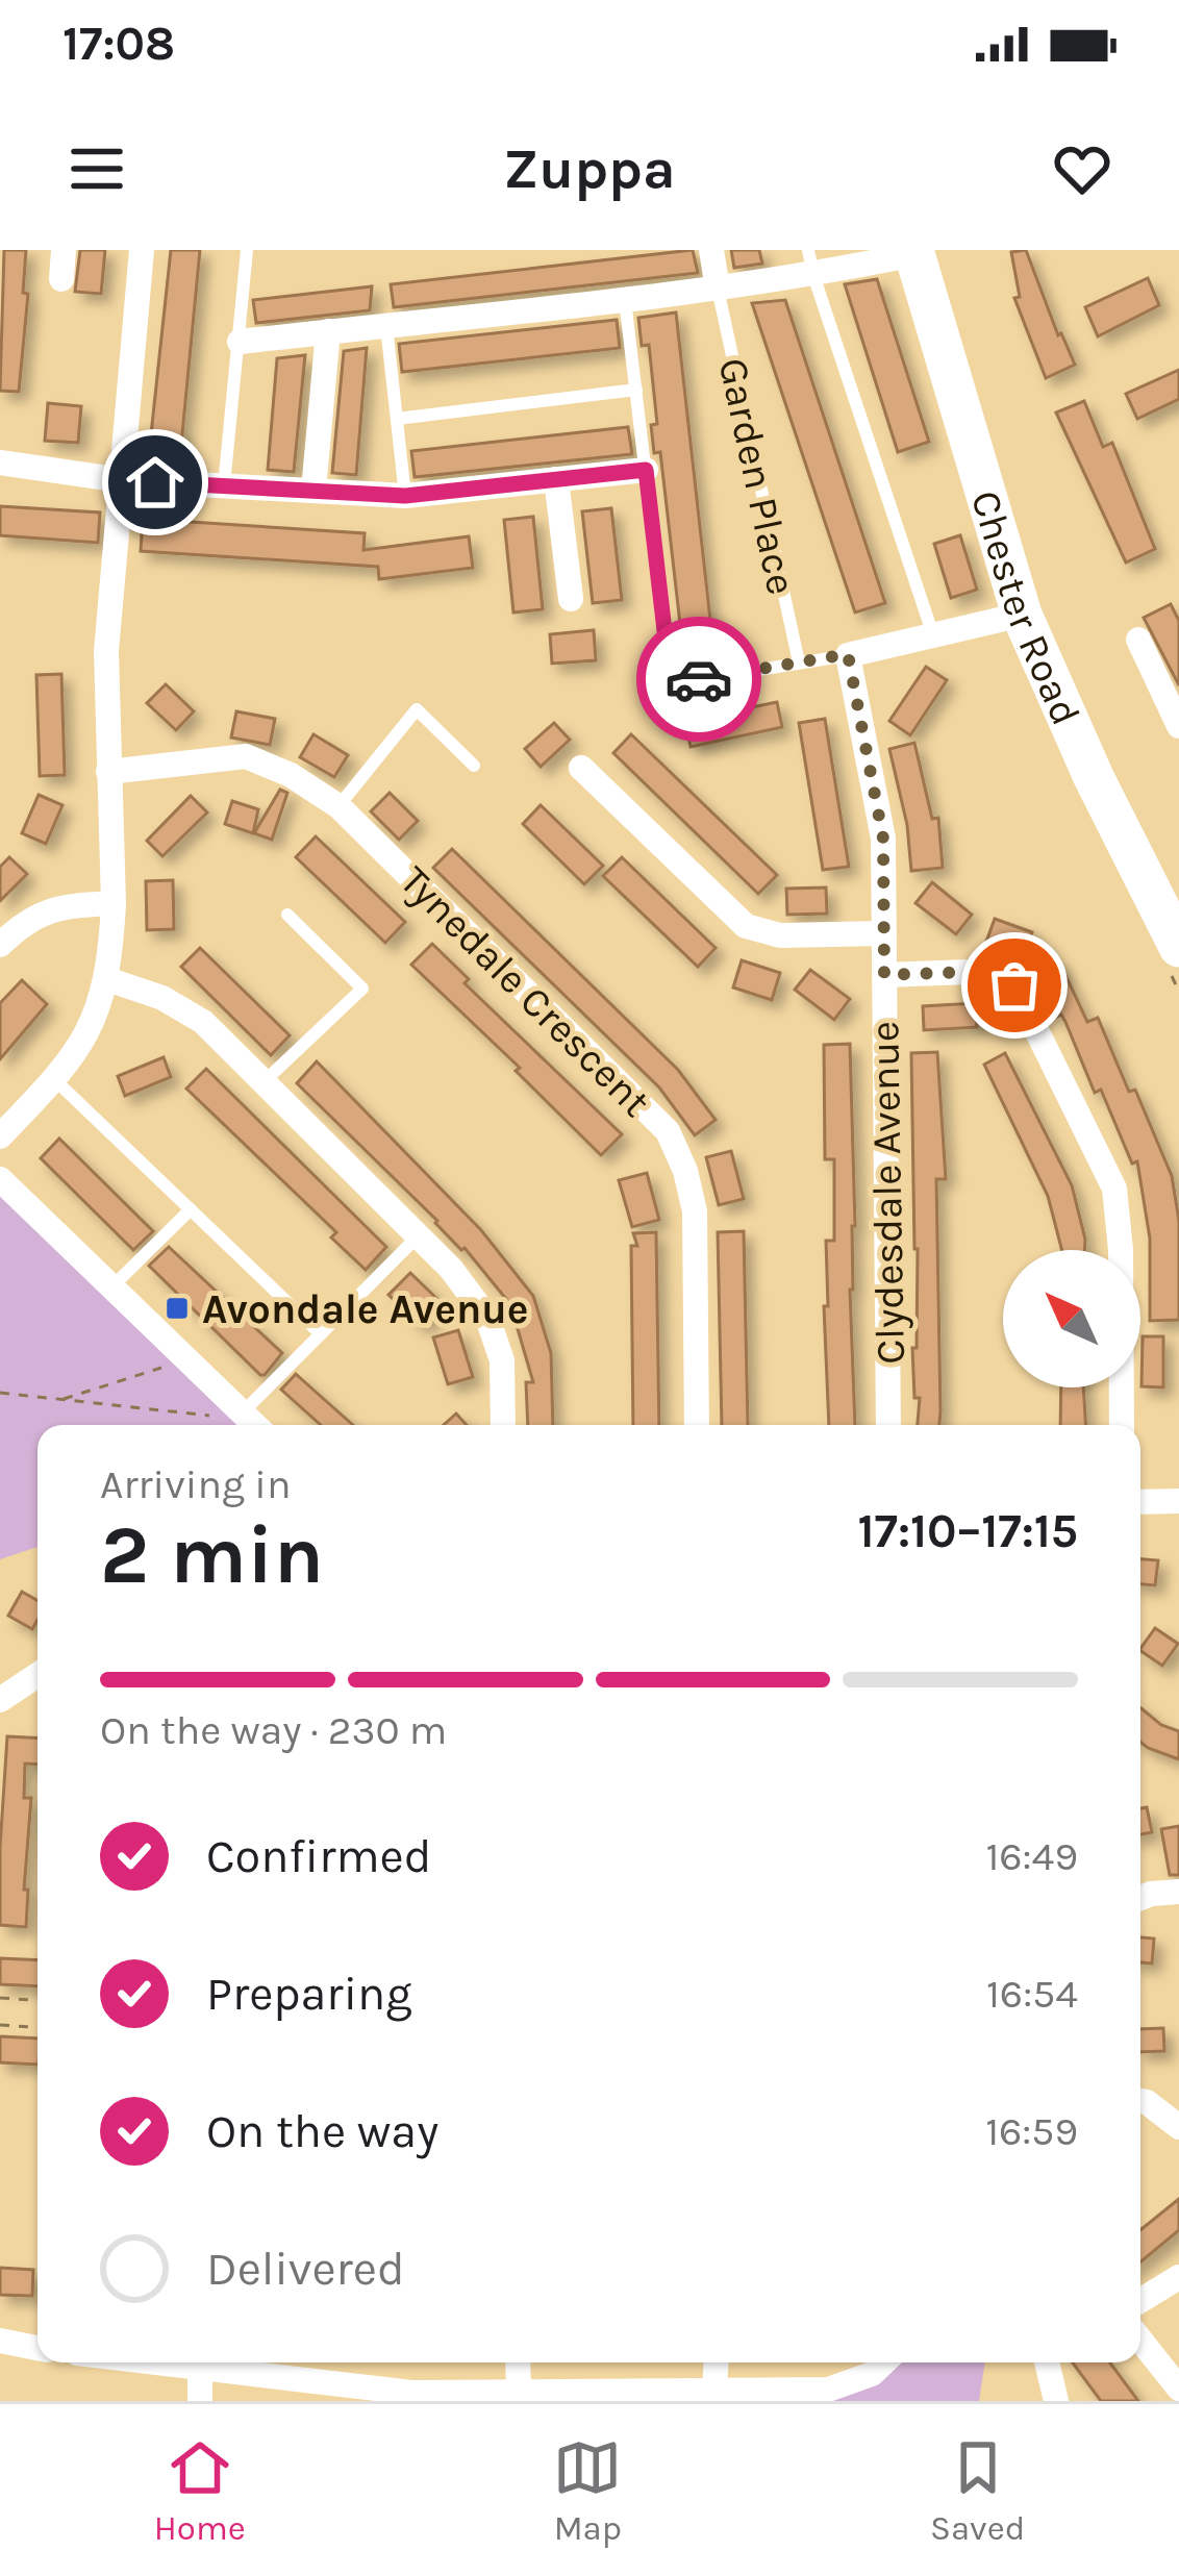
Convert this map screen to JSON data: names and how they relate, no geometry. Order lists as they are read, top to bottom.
{
  "streets": {
    "main road": ["Chester Road"],
    "street": ["Tynedale Crescent", "Clydesdale Avenue"],
    "lane": ["Garden Place"]
  },
  "places": {
    "transit": ["Avondale Avenue"]
  },
  "north": "top left",
  "page": {
    "status": "17:08",
    "header": "Zuppa",
    "heading": ["2 min", "Arriving in", "17:10–17:15"],
    "bar": "On the way · 230 m",
    "list": [
      ["Confirmed", "16:49"],
      ["Preparing", "16:54"],
      ["On the way", "16:59"],
      "Delivered"
    ],
    "tabs": ["Home", "Map", "Saved"]
  }
}
